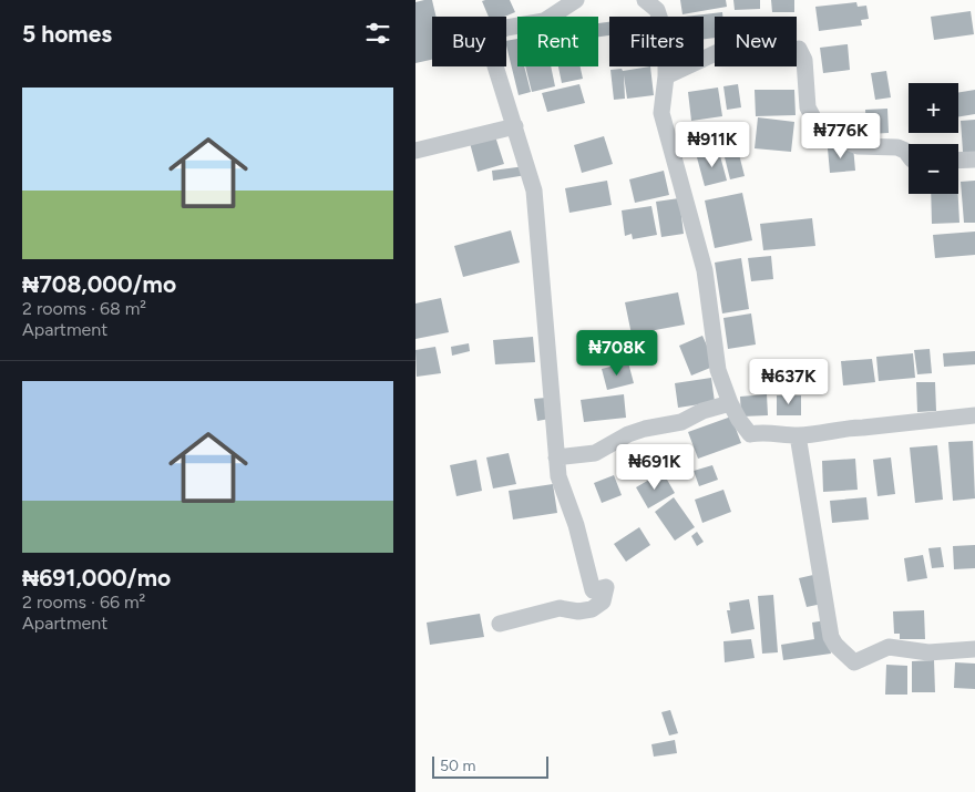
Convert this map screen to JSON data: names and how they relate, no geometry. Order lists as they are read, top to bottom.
{
  "scale_bar": "50 m",
  "page": {
    "heading": "5 homes",
    "chip": [
      "Buy",
      "Rent",
      "Filters",
      "New"
    ],
    "list": [
      {
        "name": "₦708,000/mo",
        "note": "2 rooms · 68 m² · Apartment"
      },
      {
        "name": "₦691,000/mo",
        "note": "2 rooms · 66 m² · Apartment"
      }
    ],
    "map_buttons": ["+", "−"],
    "price": [
      "₦776K",
      "₦911K",
      "₦708K",
      "₦637K",
      "₦691K"
    ],
    "scale": "50 m"
  }
}
